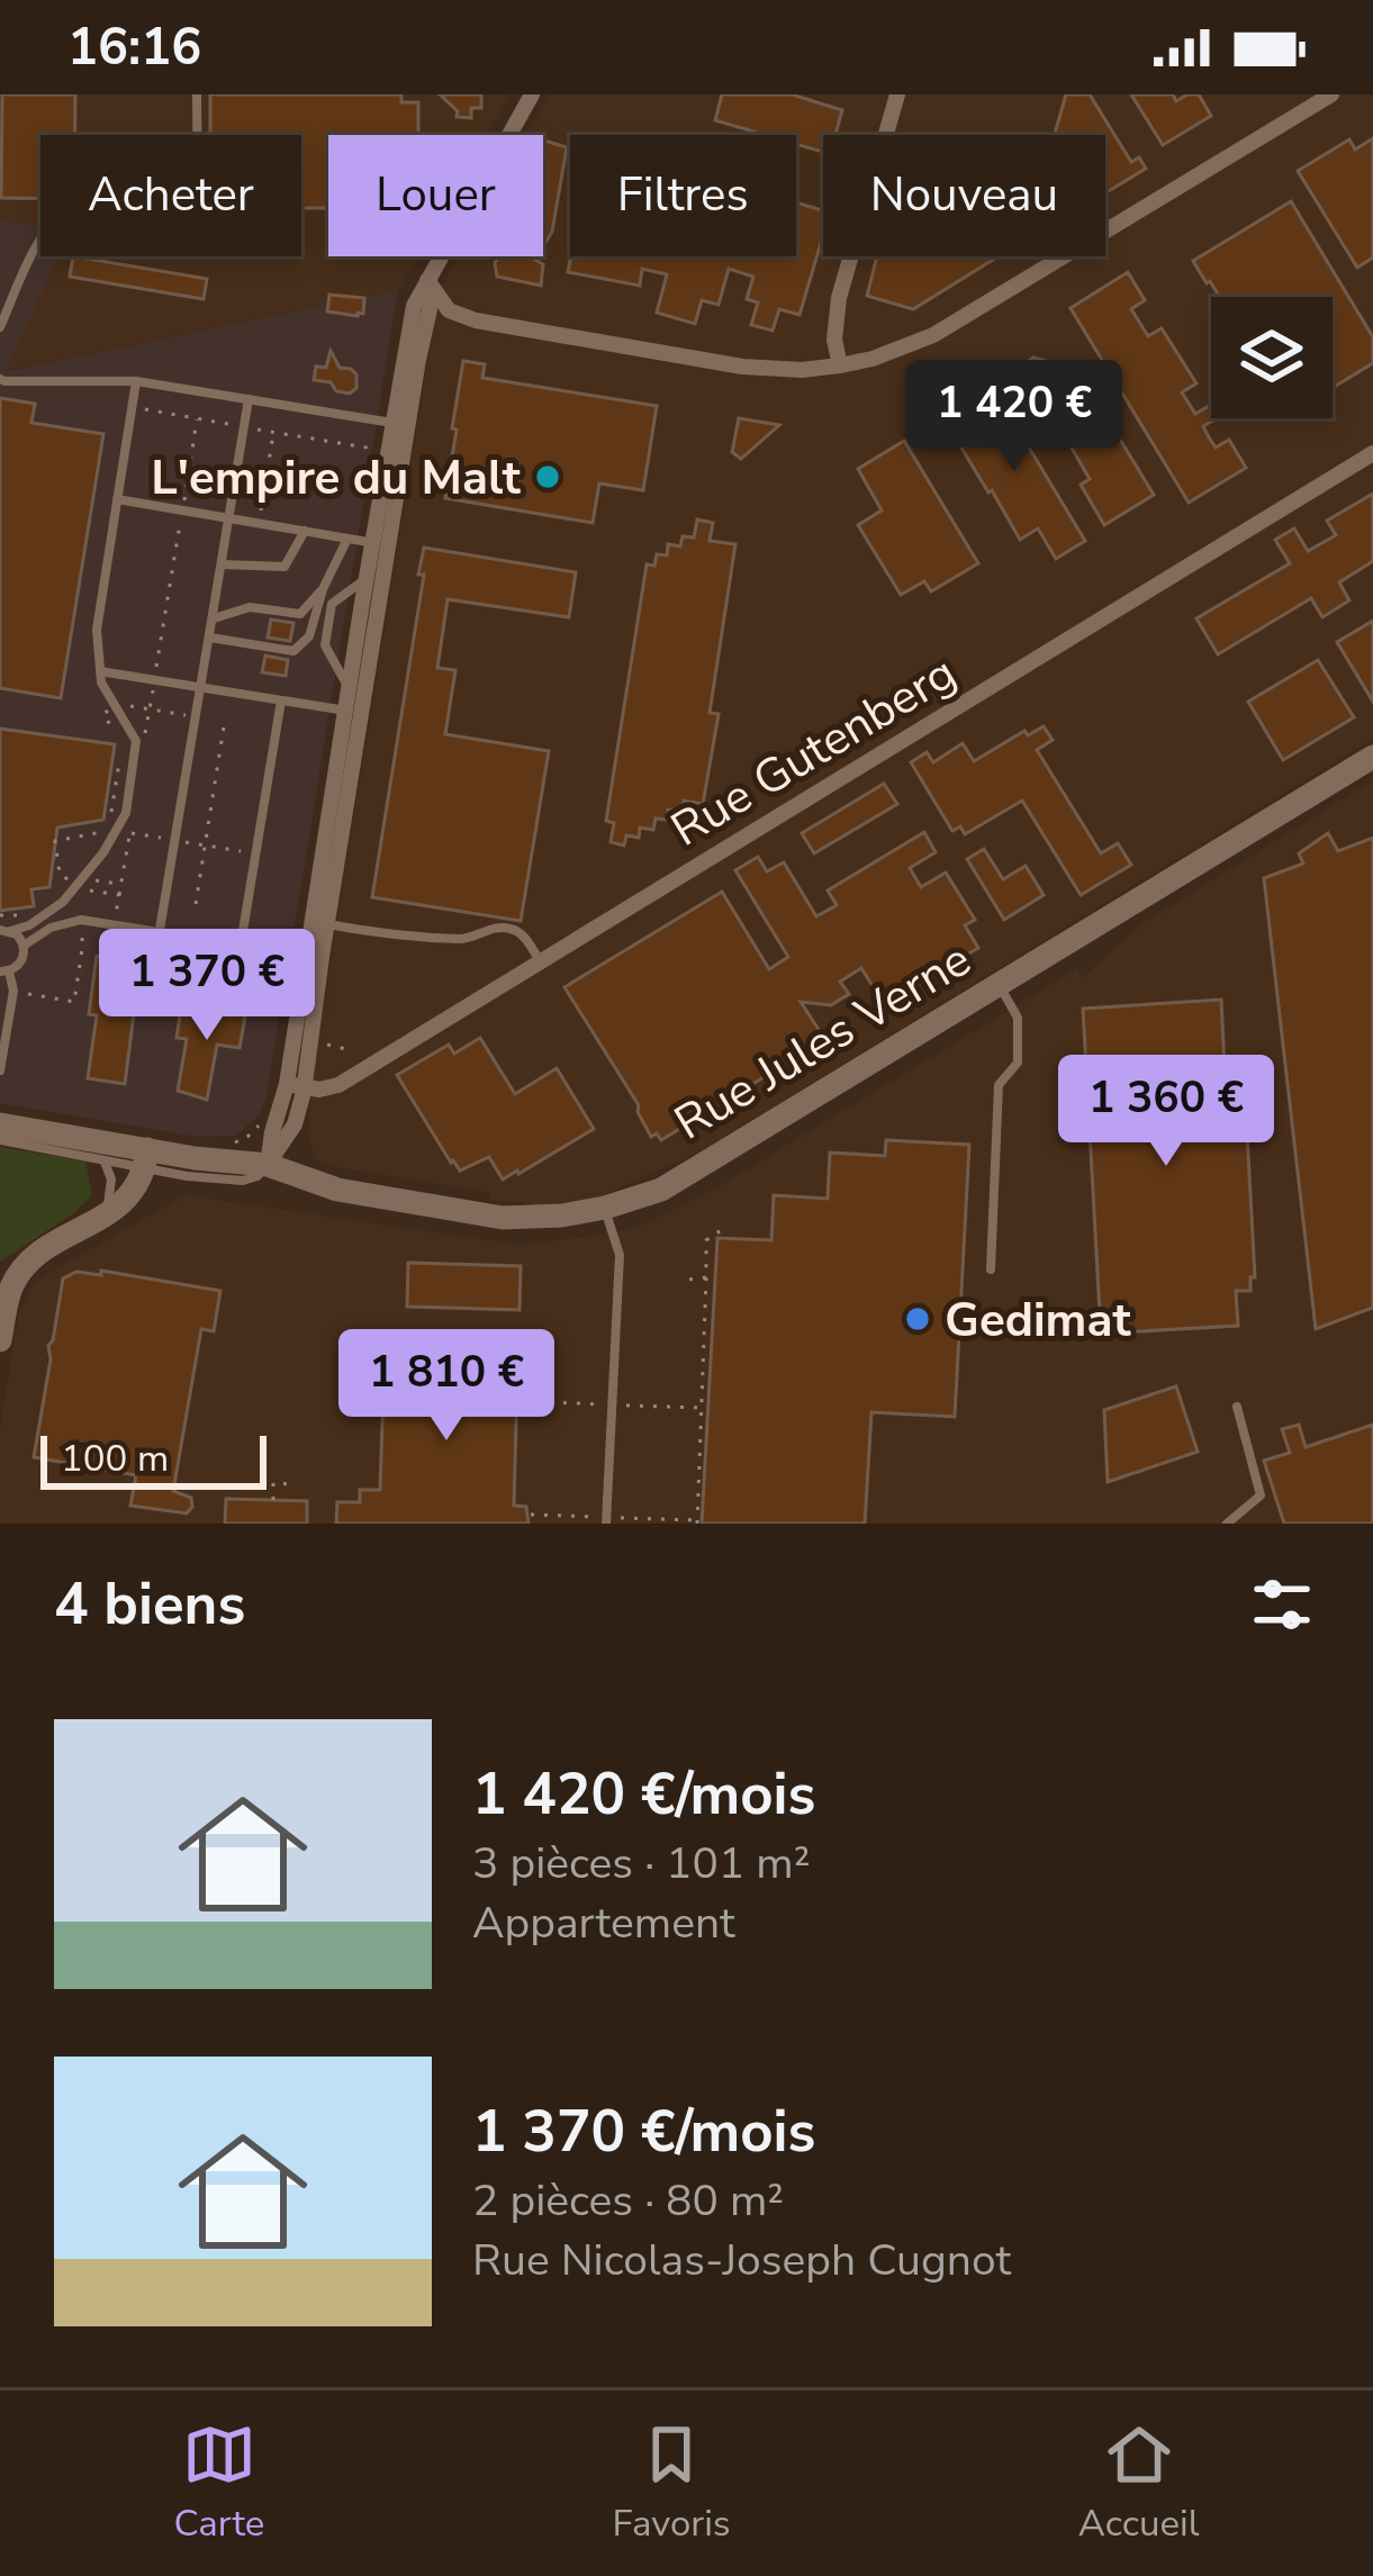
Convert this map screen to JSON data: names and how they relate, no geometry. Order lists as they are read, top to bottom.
{
  "streets": {
    "main road": ["Rue Jules Verne"],
    "street": ["Rue Gutenberg"]
  },
  "places": ["L'empire du Malt", "Gedimat"],
  "scale_bar": "100 m",
  "page": {
    "status": "16:16",
    "chip": [
      "Acheter",
      "Louer",
      "Filtres",
      "Nouveau"
    ],
    "price": [
      "1 420 €",
      "1 370 €",
      "1 360 €",
      "1 810 €"
    ],
    "scale": "100 m",
    "heading": "4 biens",
    "list": [
      {
        "name": "1 420 €/mois",
        "note": "3 pièces · 101 m² · Appartement"
      },
      {
        "name": "1 370 €/mois",
        "note": "2 pièces · 80 m² · Rue Nicolas-Joseph Cugnot"
      }
    ],
    "tabs": ["Carte", "Favoris", "Accueil"]
  }
}
